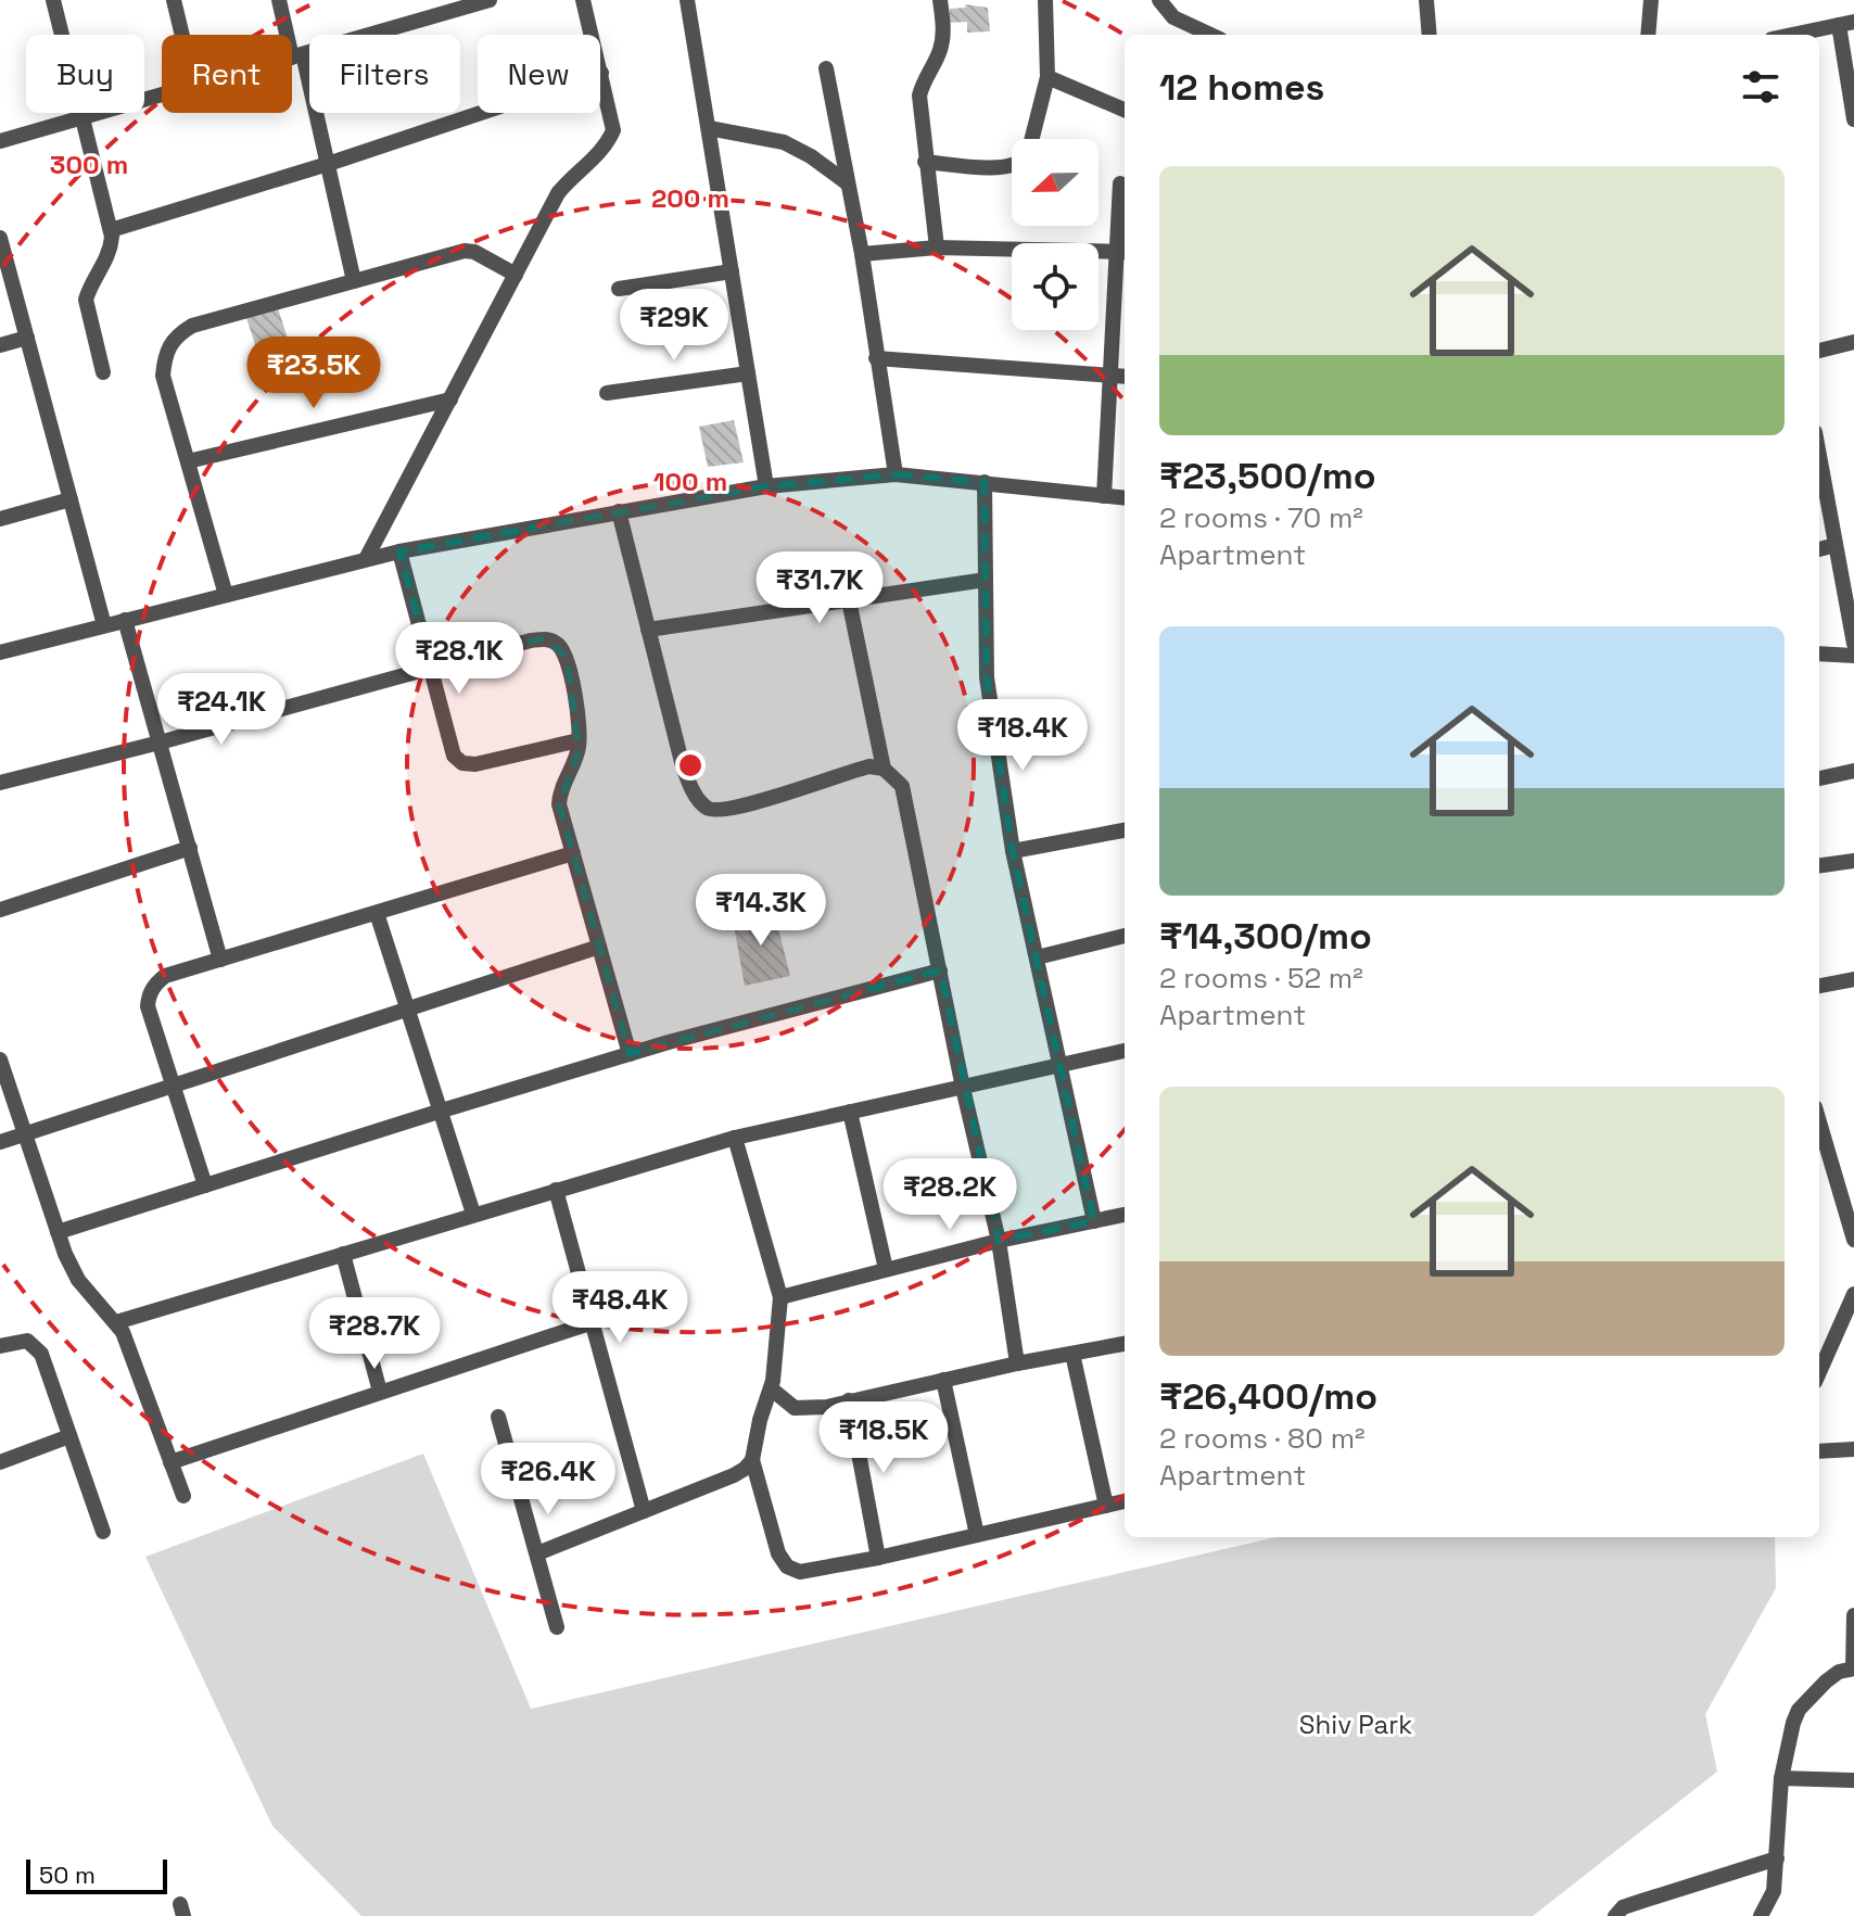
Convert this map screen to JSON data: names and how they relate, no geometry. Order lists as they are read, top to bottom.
{
  "parks": ["Shiv Park"],
  "scale_bar": "50 m",
  "north": "left",
  "page": {
    "chip": [
      "Buy",
      "Rent",
      "Filters",
      "New"
    ],
    "heading": "12 homes",
    "list": [
      {
        "name": "₹23,500/mo",
        "note": "2 rooms · 70 m² · Apartment"
      },
      {
        "name": "₹14,300/mo",
        "note": "2 rooms · 52 m² · Apartment"
      },
      {
        "name": "₹26,400/mo",
        "note": "2 rooms · 80 m² · Apartment"
      }
    ],
    "price": [
      "₹29K",
      "₹23.5K",
      "₹31.7K",
      "₹28.1K",
      "₹24.1K",
      "₹18.4K",
      "₹14.3K",
      "₹28.2K",
      "₹48.4K",
      "₹28.7K",
      "₹18.5K",
      "₹26.4K"
    ],
    "scale": "50 m"
  },
  "rings": ["300 m", "200 m", "100 m"]
}
